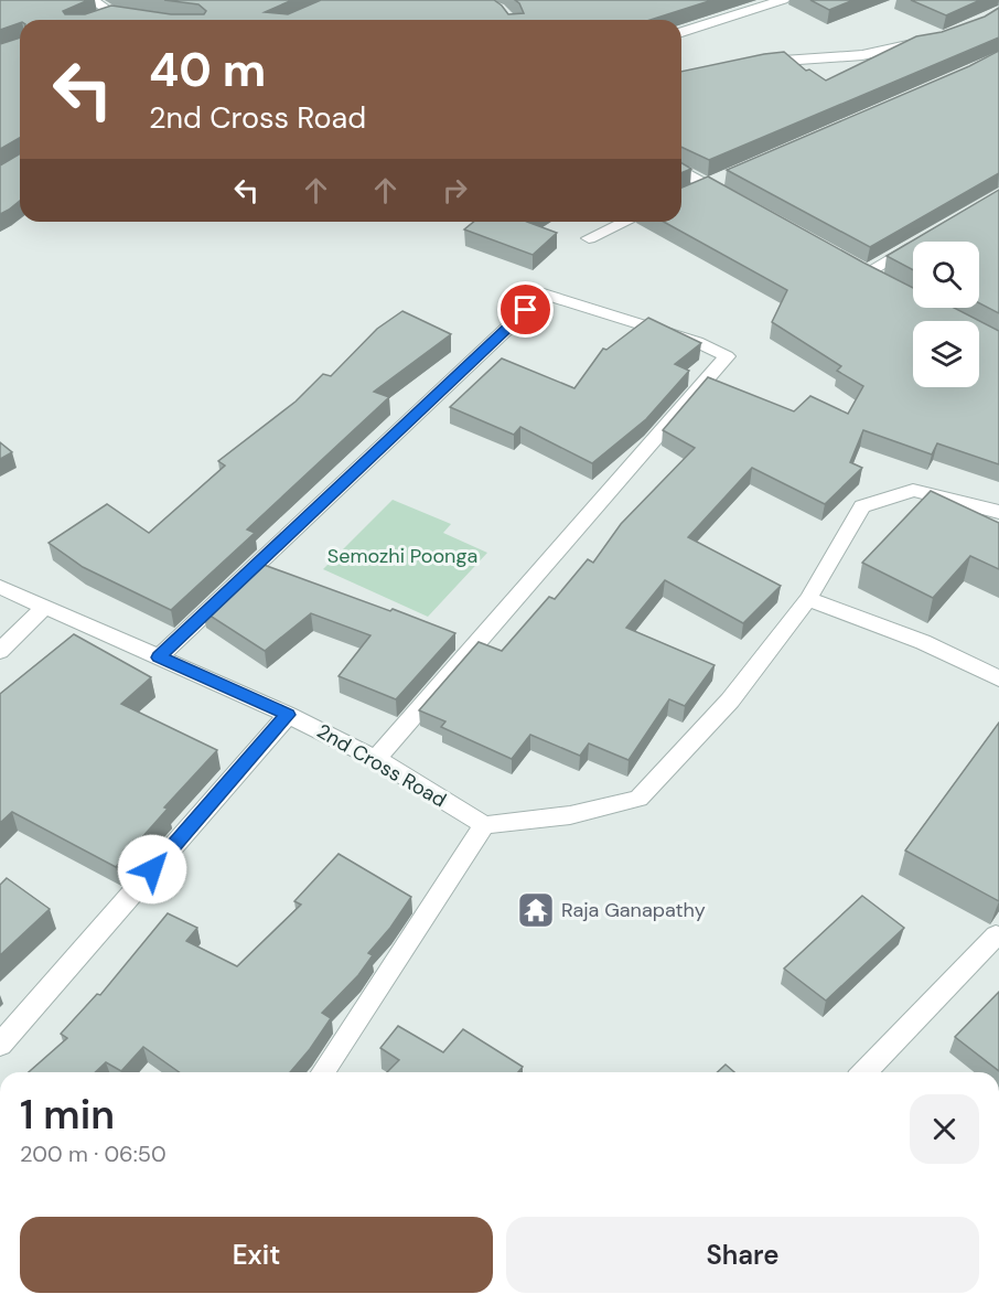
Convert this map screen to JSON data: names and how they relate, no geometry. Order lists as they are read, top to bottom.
{
  "streets": {
    "street": ["2nd Cross Road"]
  },
  "parks": ["Semozhi Poonga"],
  "places": {
    "temple": ["Raja Ganapathy"]
  },
  "page": {
    "turn": ["40 m", "2nd Cross Road"],
    "heading": ["1 min", "200 m · 06:50"],
    "buttons": ["Exit", "Share"]
  }
}
